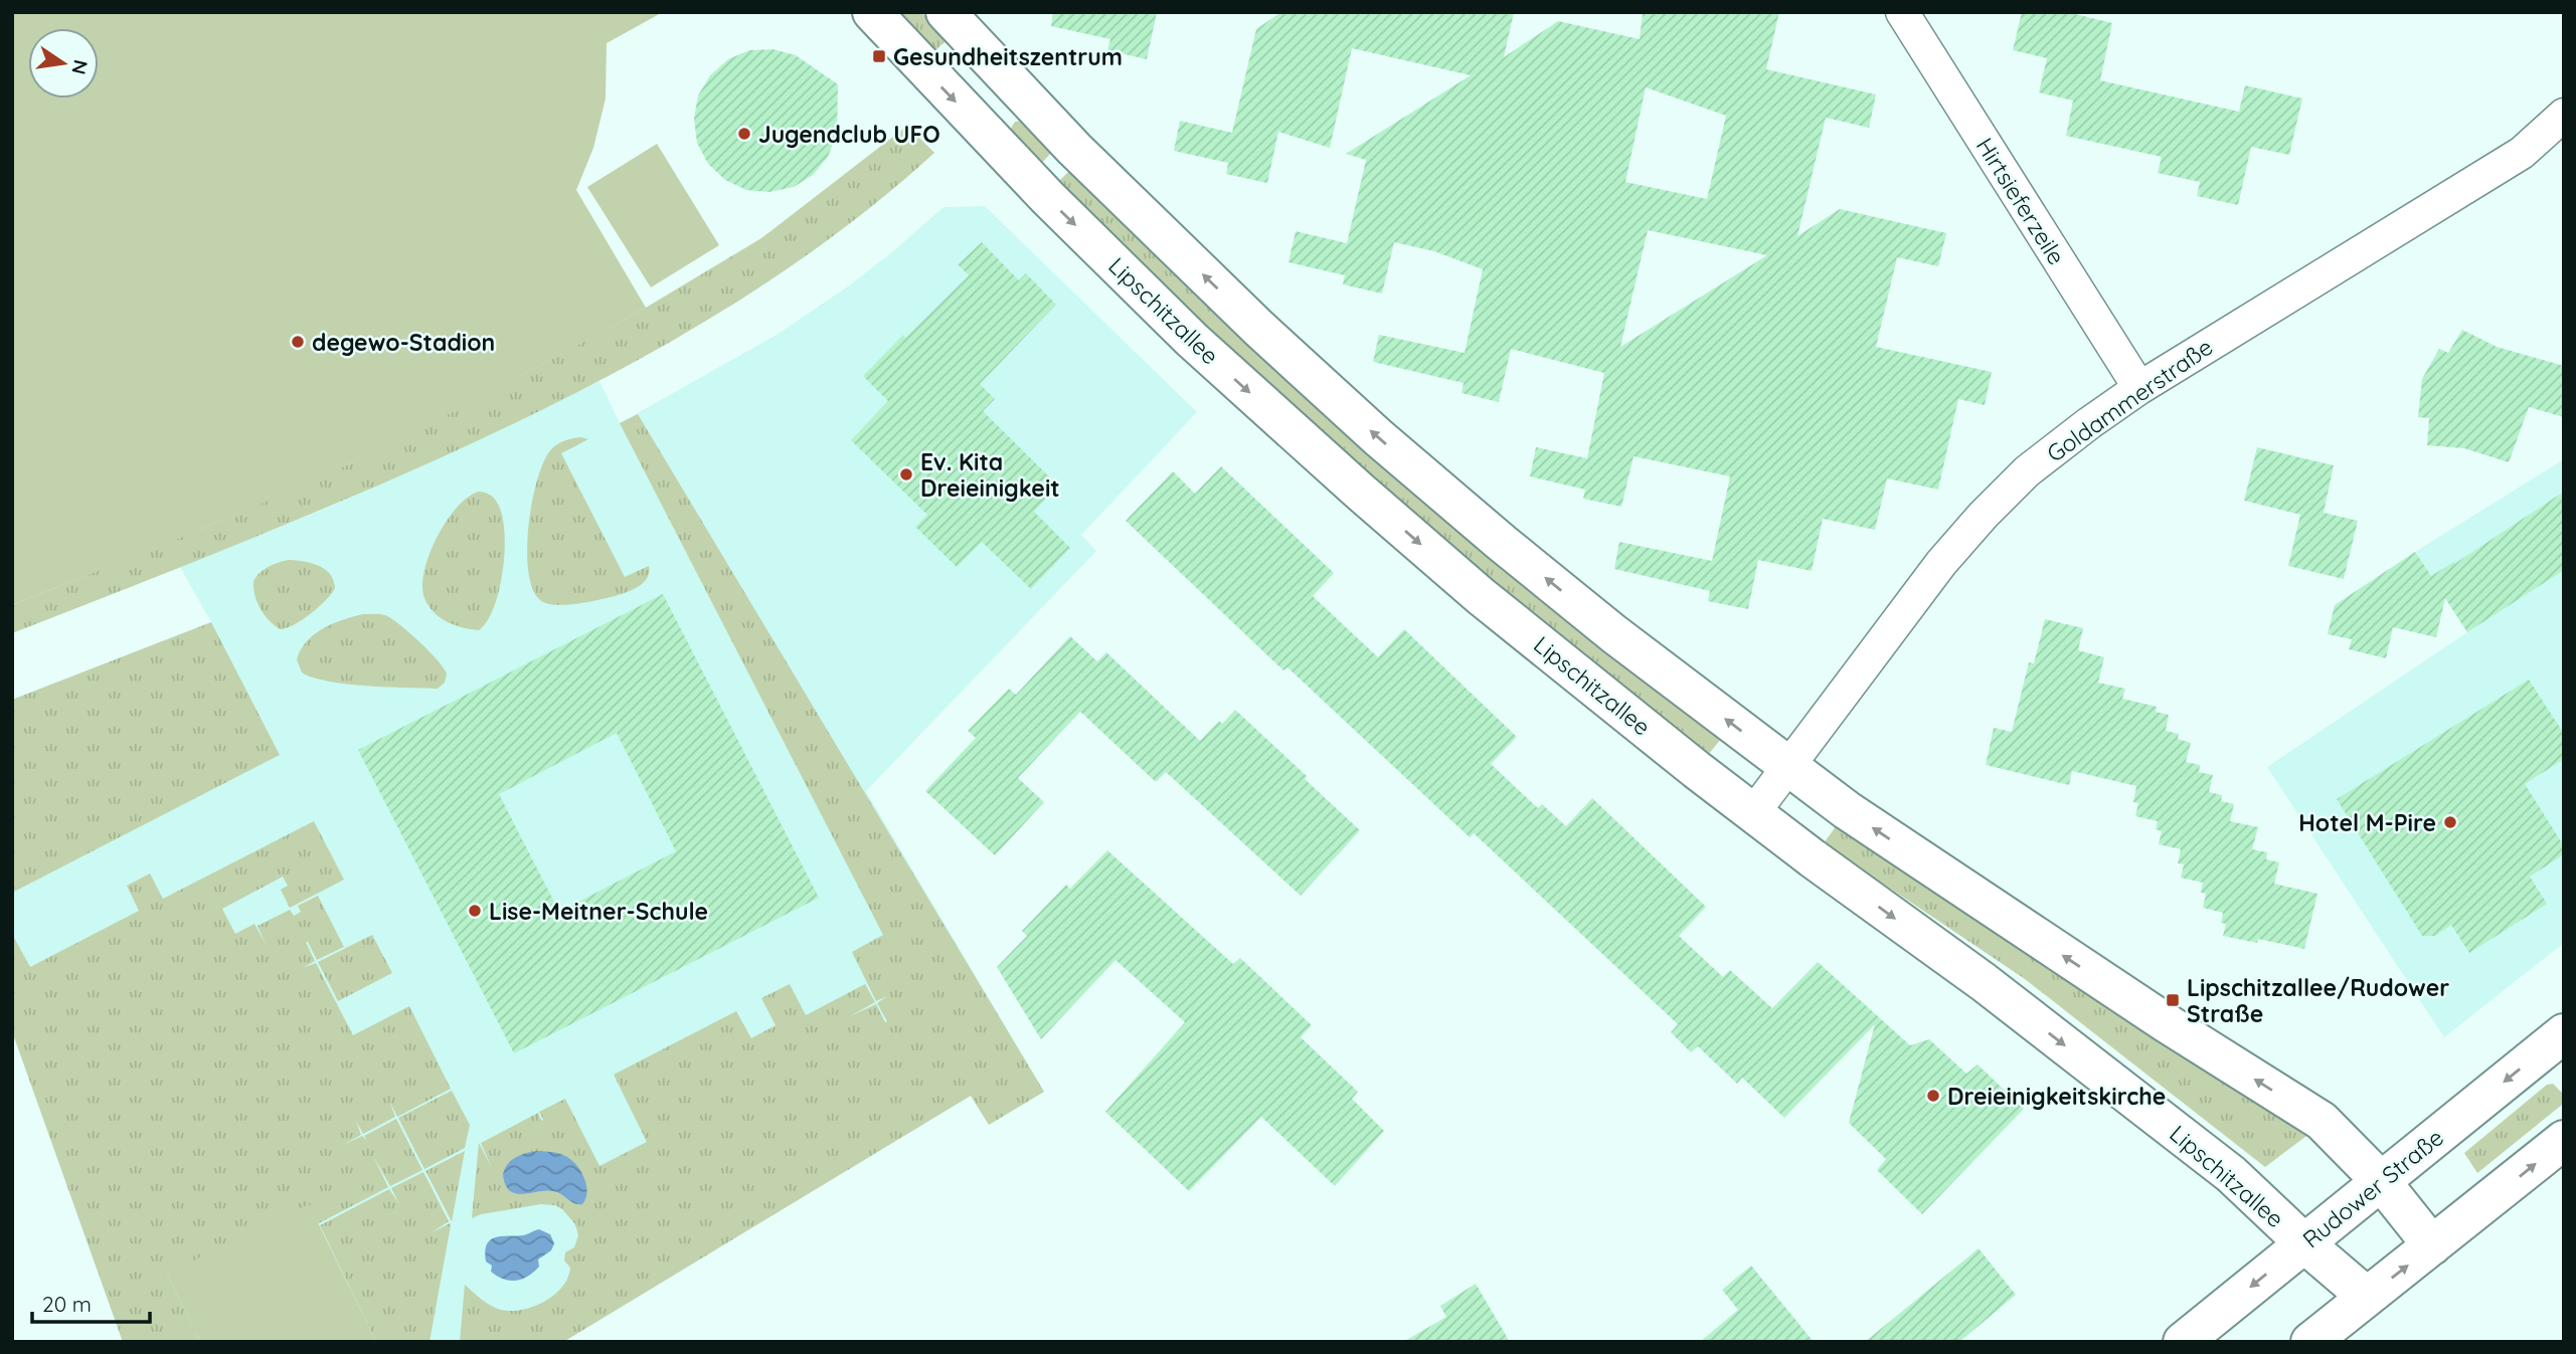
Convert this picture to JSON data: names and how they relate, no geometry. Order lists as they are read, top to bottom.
{
  "streets": {
    "street": [
      "Hirtsieferzeile",
      "Lipschitzallee",
      "Goldammerstraße",
      "Rudower Straße"
    ]
  },
  "crossings": [
    ["Hirtsieferzeile", "Goldammerstraße"],
    ["Lipschitzallee", "Goldammerstraße"],
    ["Lipschitzallee", "Rudower Straße"]
  ],
  "places": {
    "transit": ["Gesundheitszentrum", "Lipschitzallee/Rudower Straße"],
    "other": [
      "Jugendclub UFO",
      "degewo-Stadion",
      "Ev. Kita Dreieinigkeit",
      "Hotel M-Pire",
      "Lise-Meitner-Schule",
      "Dreieinigkeitskirche"
    ]
  },
  "scale_bar": "20 m",
  "north": "right"
}
